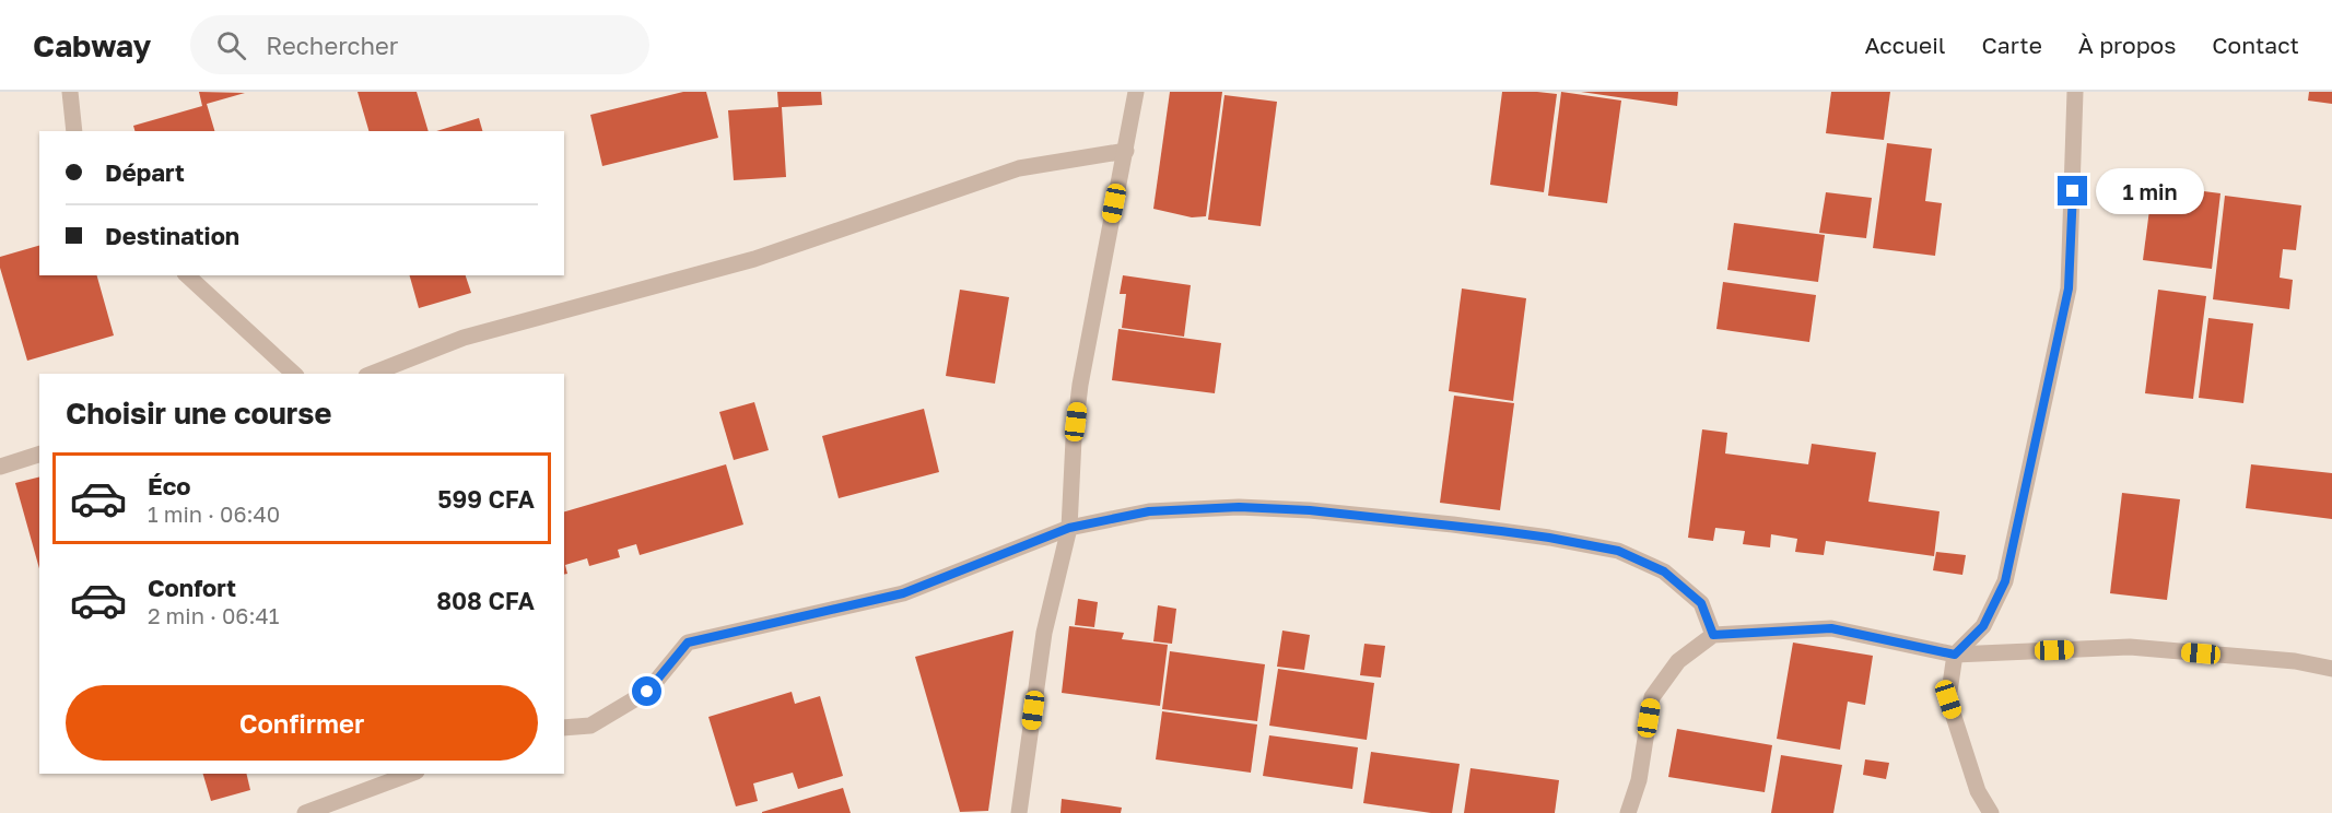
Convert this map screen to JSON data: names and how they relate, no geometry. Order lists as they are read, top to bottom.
{
  "page": {
    "header": "Cabway",
    "search": "Rechercher",
    "nav": [
      "Accueil",
      "Carte",
      "À propos",
      "Contact"
    ],
    "banner": ["Départ", "Destination"],
    "bubble": "1 min",
    "heading": "Choisir une course",
    "list": [
      {
        "name": "Éco",
        "note": "1 min · 06:40",
        "value": "599 CFA"
      },
      {
        "name": "Confort",
        "note": "2 min · 06:41",
        "value": "808 CFA"
      }
    ],
    "buttons": "Confirmer"
  }
}
